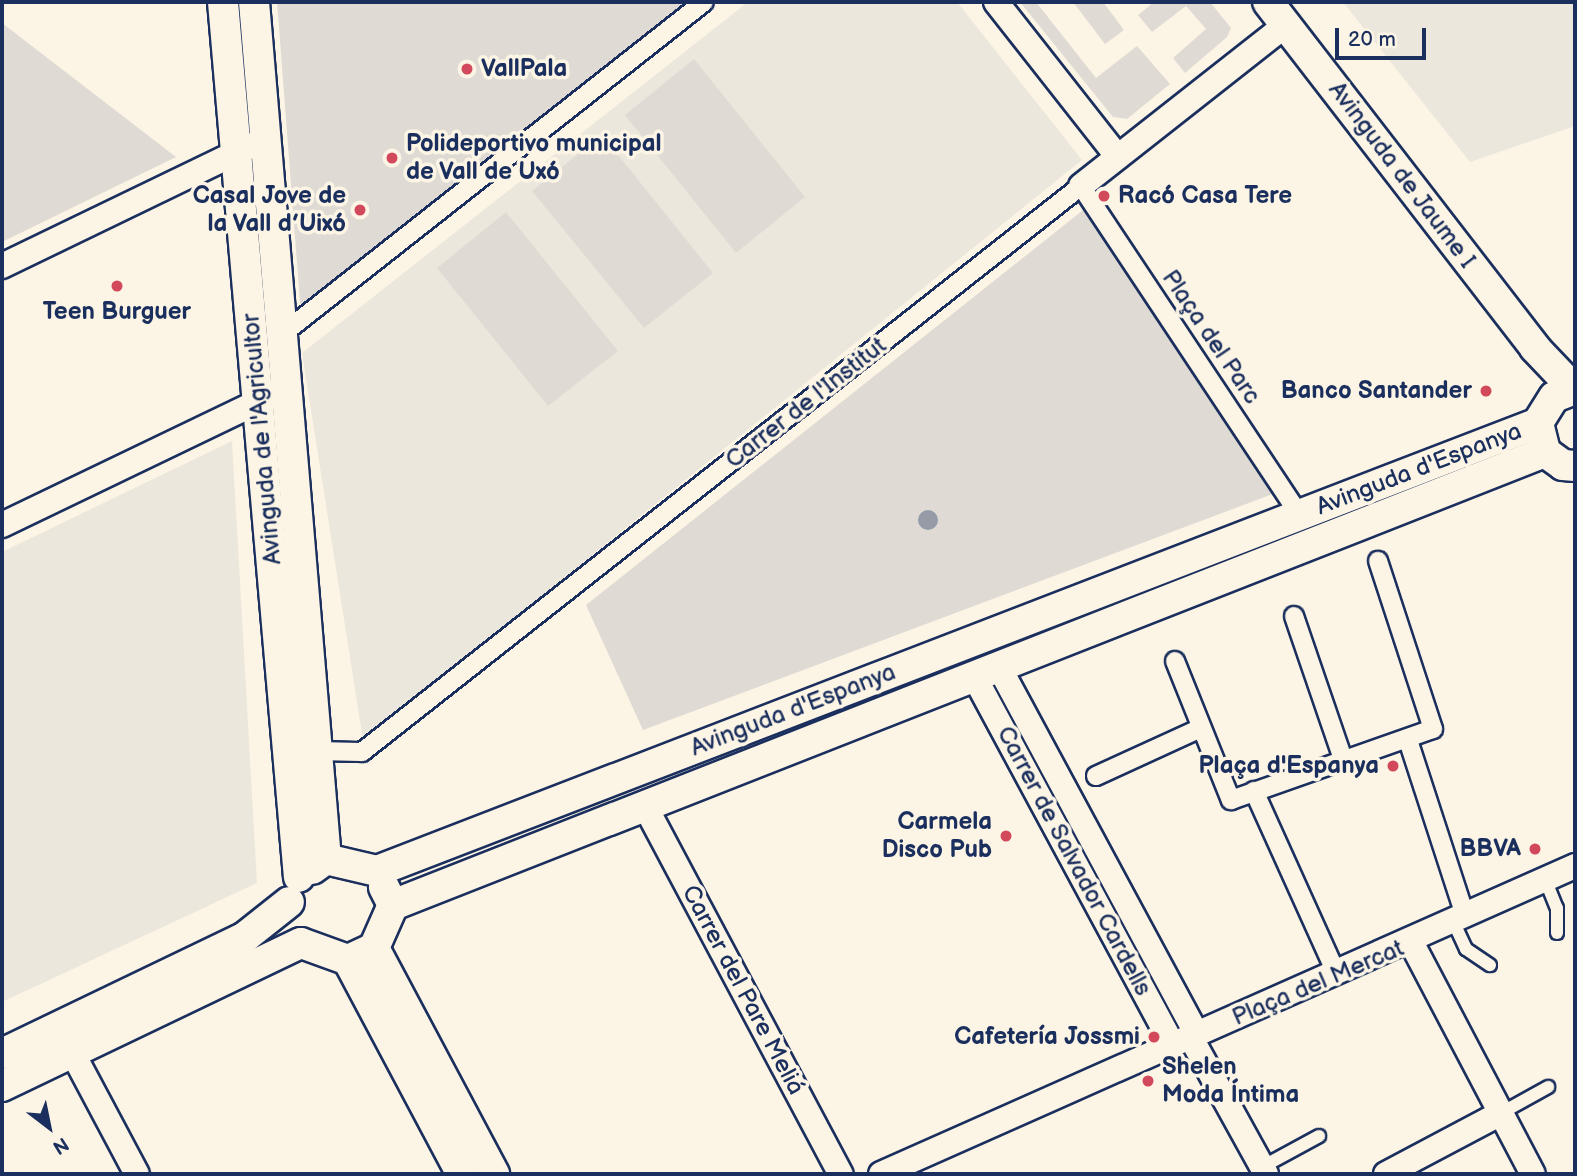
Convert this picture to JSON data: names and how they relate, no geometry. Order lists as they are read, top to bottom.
{
  "streets": {
    "street": [
      "Avinguda de Jaume I",
      "Plaça del Parc",
      "Carrer de l'Institut",
      "Avinguda de l'Agricultor",
      "Avinguda d'Espanya",
      "Carrer de Salvador Cardells",
      "Plaça del Mercat",
      "Carrer del Pare Meliá"
    ]
  },
  "crossings": [
    ["Avinguda de Jaume I", "Carrer de l'Institut"],
    ["Plaça del Parc", "Carrer de l'Institut"],
    ["Plaça del Parc", "Avinguda d'Espanya"],
    ["Carrer de l'Institut", "Avinguda de l'Agricultor"],
    ["Avinguda de l'Agricultor", "Avinguda d'Espanya"],
    ["Avinguda d'Espanya", "Carrer de Salvador Cardells"],
    ["Avinguda d'Espanya", "Carrer del Pare Meliá"],
    ["Carrer de Salvador Cardells", "Plaça del Mercat"]
  ],
  "places": [
    "VallPala",
    "Polideportivo municipal de Vall de Uxó",
    "Racó Casa Tere",
    "Casal Jove de la Vall d’Uixó",
    "Teen Burguer",
    "Banco Santander",
    "Plaça d'Espanya",
    "Carmela Disco Pub",
    "BBVA",
    "Cafetería Jossmi",
    "Shelen Moda Íntima"
  ],
  "scale_bar": "20 m",
  "north": "bottom right"
}
